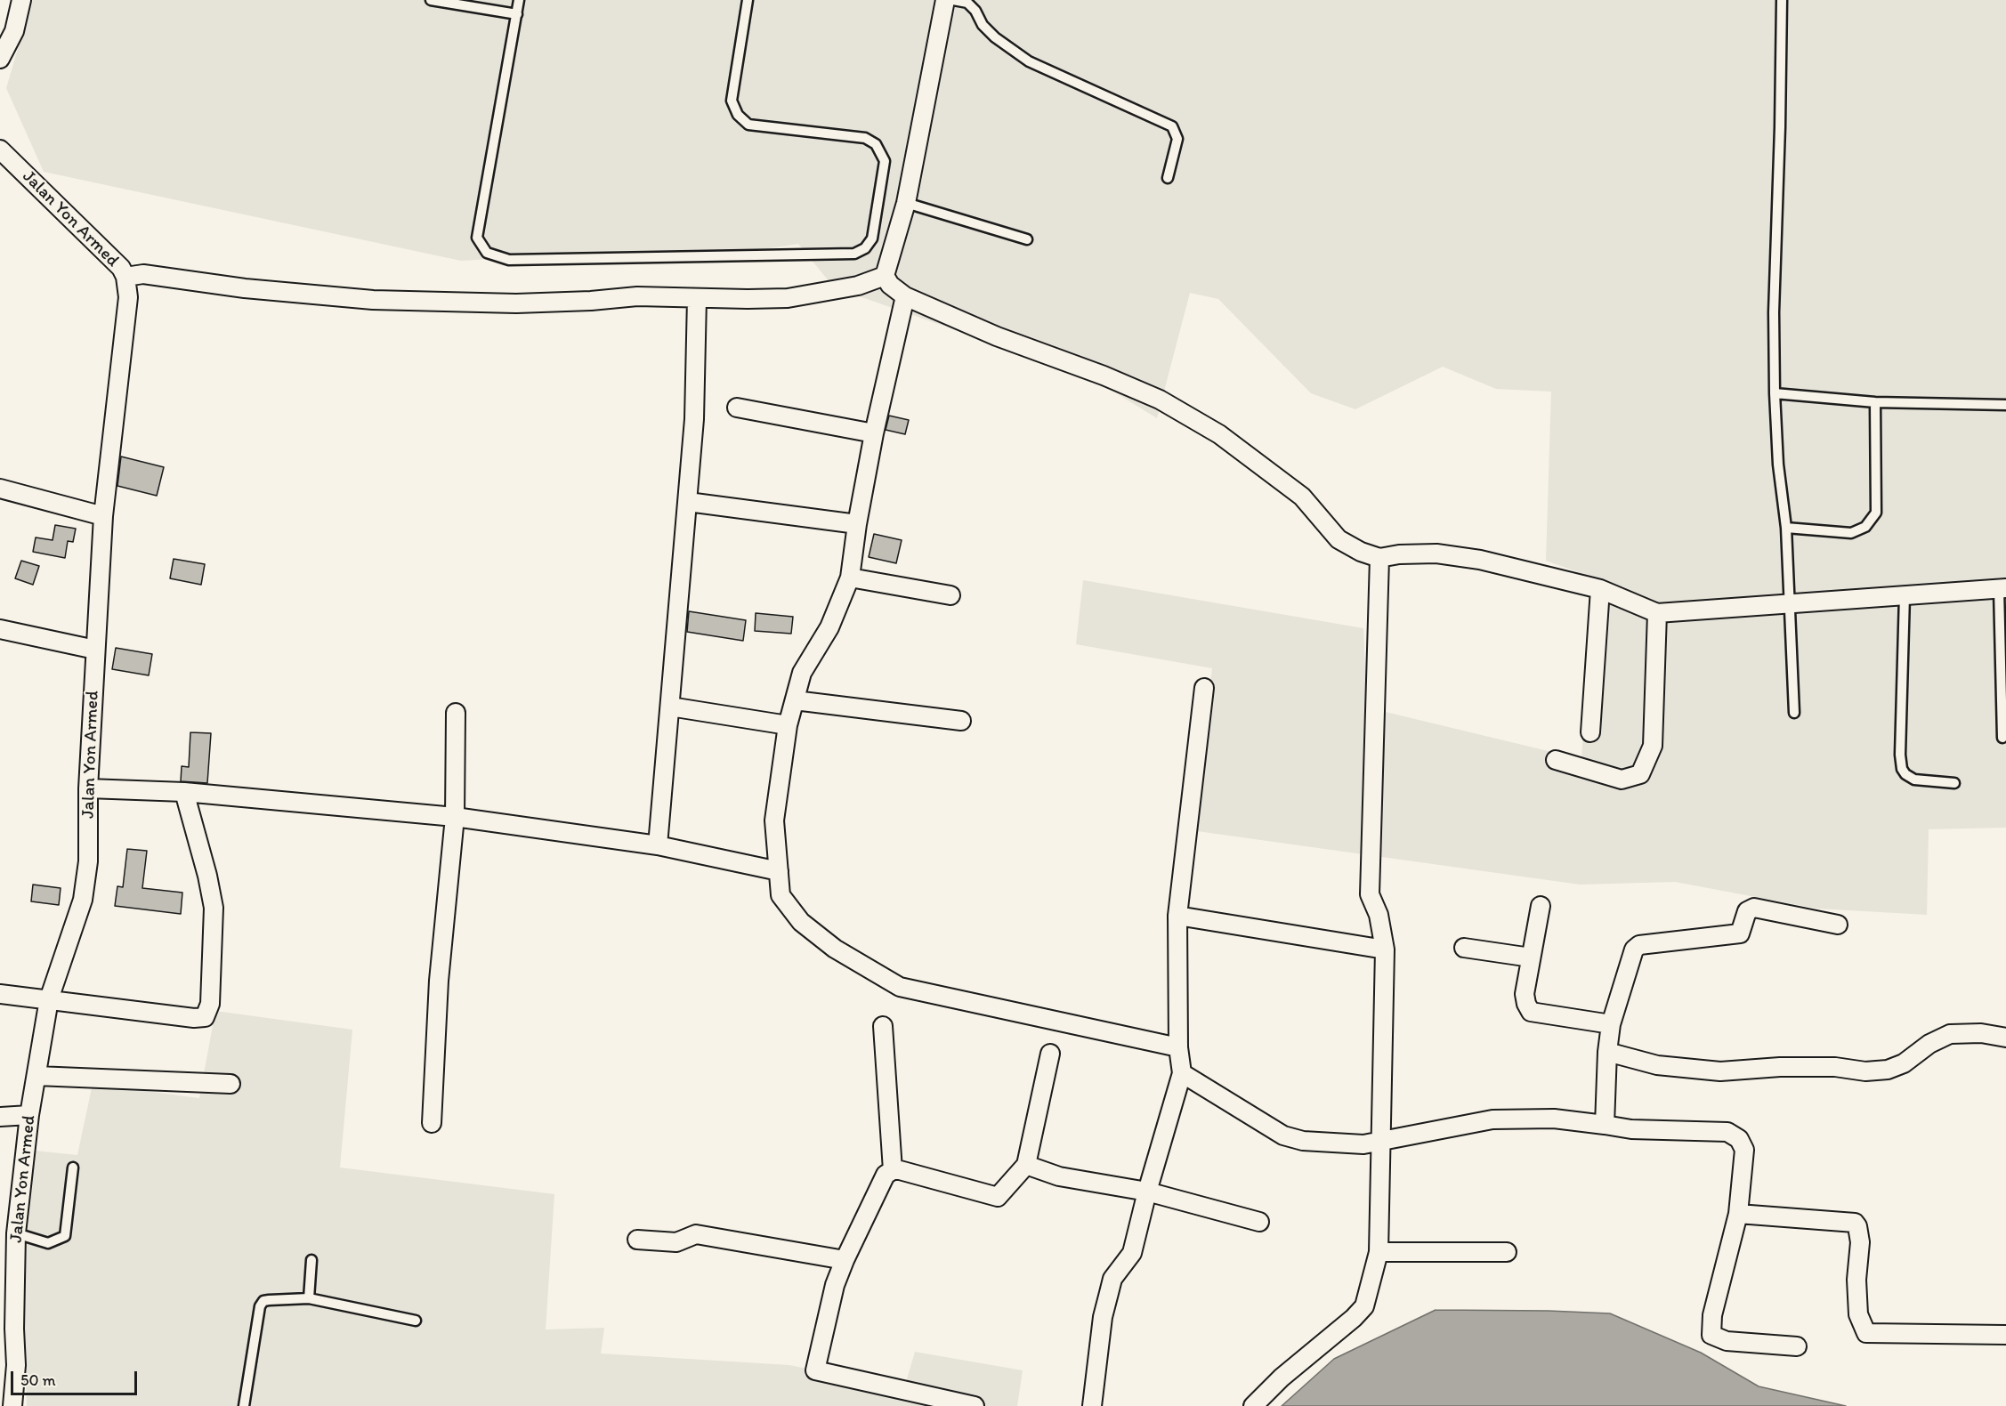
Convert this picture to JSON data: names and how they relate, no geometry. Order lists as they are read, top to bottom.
{
  "streets": {
    "street": ["Jalan Yon Armed"]
  },
  "scale_bar": "50 m"
}
